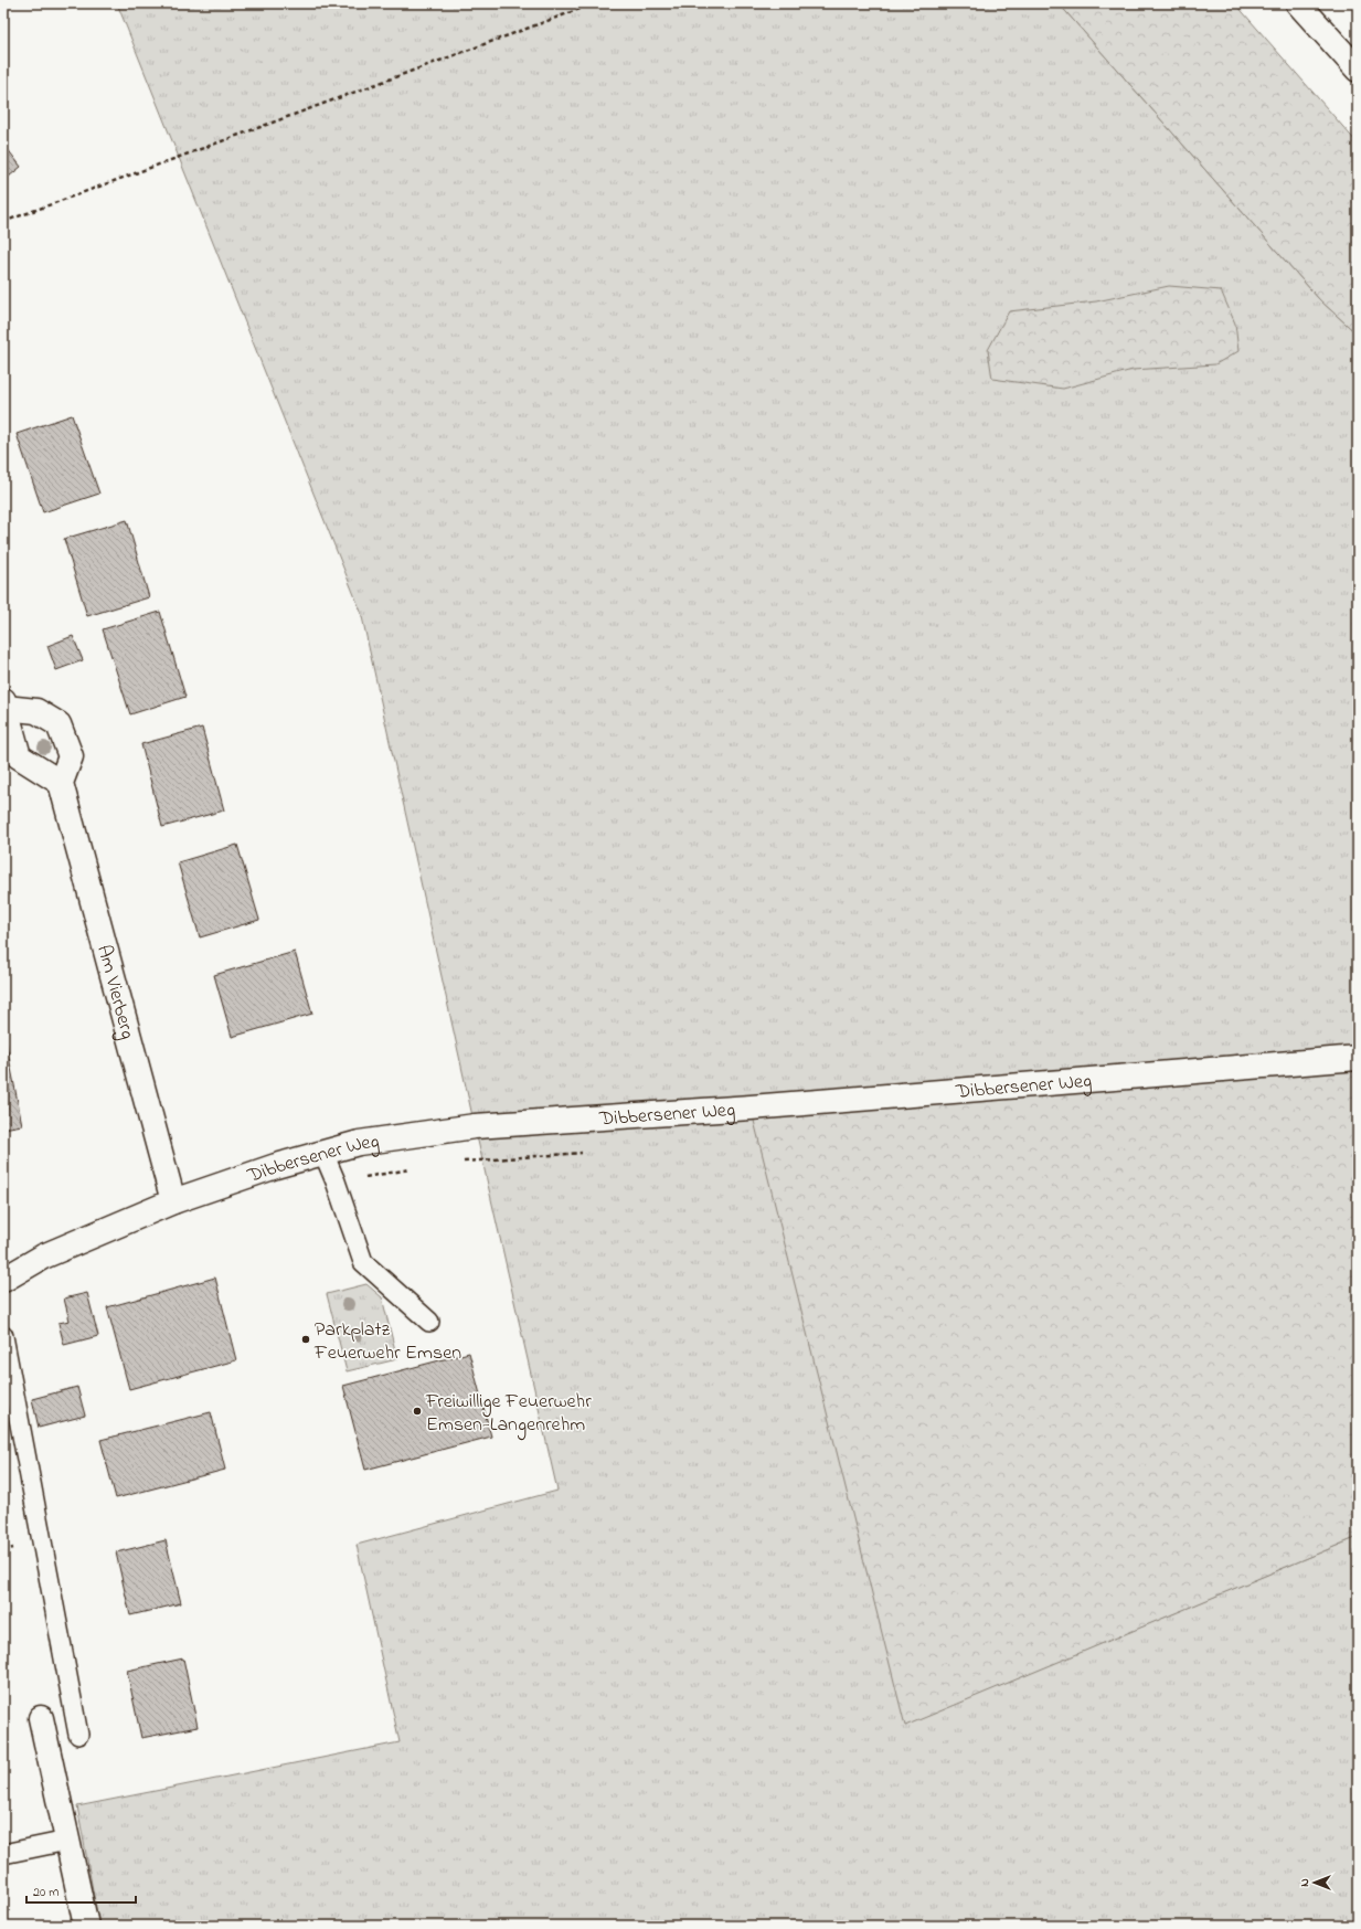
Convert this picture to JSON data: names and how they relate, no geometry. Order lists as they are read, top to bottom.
{
  "streets": {
    "main road": ["Am Vierberg", "Dibbersener Weg"]
  },
  "crossings": [
    ["Am Vierberg", "Dibbersener Weg"]
  ],
  "places": ["Parkplatz Feuerwehr Emsen", "Freiwillige Feuerwehr Emsen-Langenrehm"],
  "scale_bar": "20 m",
  "north": "left"
}
